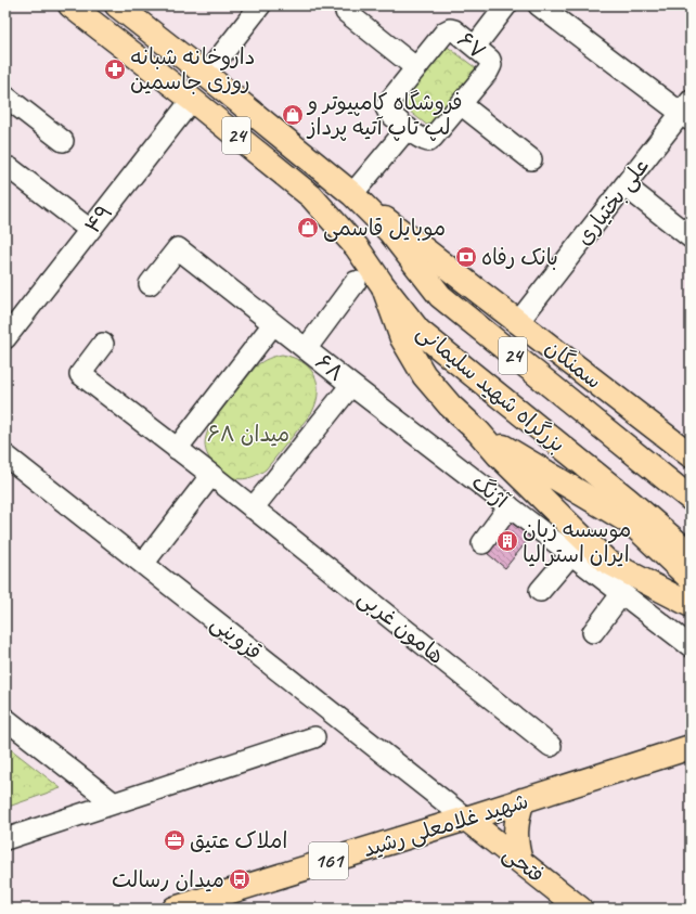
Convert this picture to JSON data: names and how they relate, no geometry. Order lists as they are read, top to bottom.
{
  "streets": {
    "main road": [
      "24",
      "سمنگان",
      "بزرگراه شهید سلیمانی",
      "شهید غلامعلی رشید",
      "161",
      "فتحی"
    ],
    "street": [
      "۶۷",
      "علی بختیاری",
      "۴۹",
      "۶۸",
      "آژنگ",
      "هامون غربی",
      "قزوینی"
    ]
  },
  "crossings": [
    ["علی بختیاری", "سمنگان"],
    ["۴۹", "بزرگراه شهید سلیمانی"],
    ["سمنگان", "بزرگراه شهید سلیمانی"],
    ["۶۸", "آژنگ"],
    ["۶۸", "هامون غربی"],
    ["قزوینی", "شهید غلامعلی رشید"],
    ["قزوینی", "فتحی"],
    ["شهید غلامعلی رشید", "فتحی"]
  ],
  "parks": ["میدان ۶۸"],
  "places": {
    "pharmacy": ["داروخانه شبانه روزی جاسمین"],
    "shop": ["فروشگاه کامپیوتر و لپ تاپ آتیه پرداز", "موبایل قاسمی"],
    "bank": ["بانک رفاه"],
    "building": ["موسسه زبان ایران استرالیا"],
    "office": ["املاک عتیق"],
    "bus stop": ["میدان رسالت"]
  }
}
